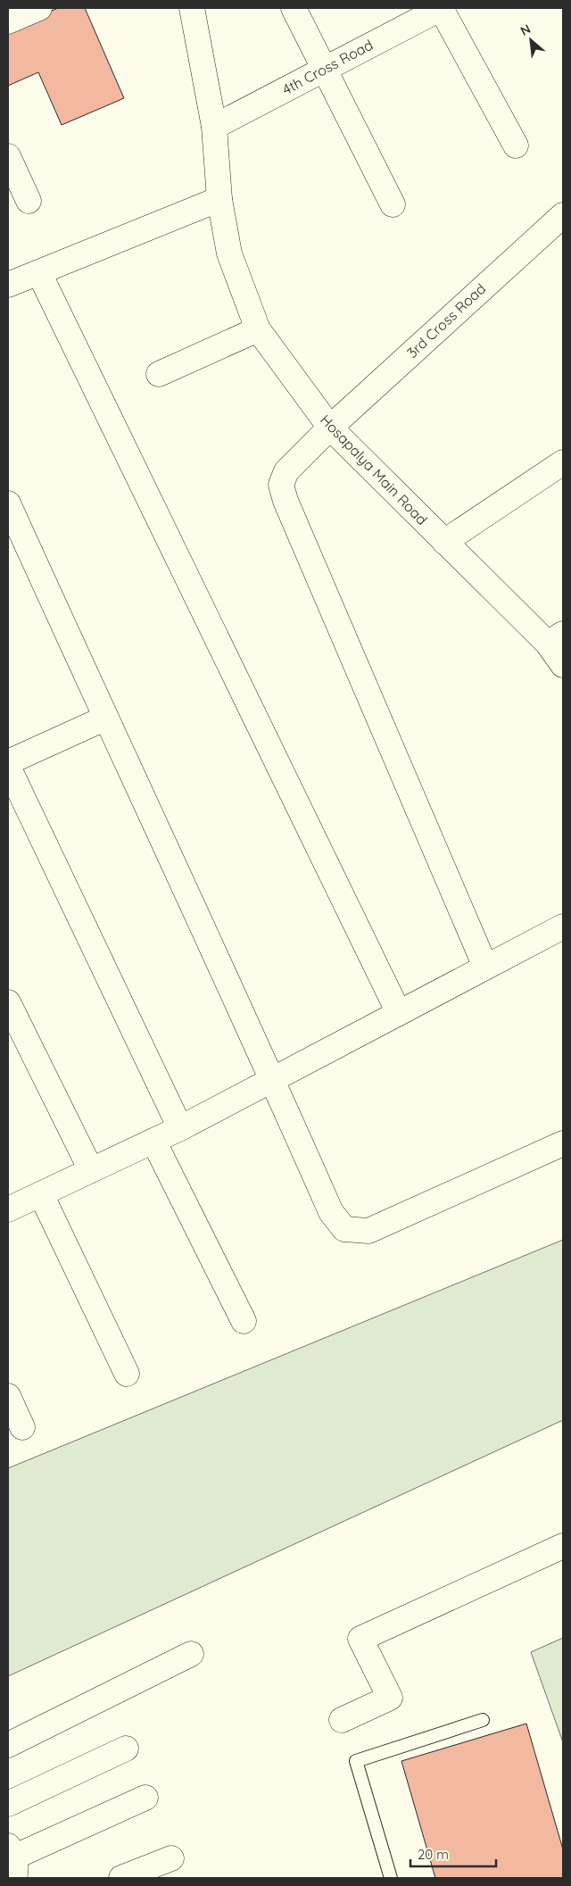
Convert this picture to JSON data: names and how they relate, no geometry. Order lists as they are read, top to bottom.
{
  "streets": {
    "street": ["4th Cross Road", "3rd Cross Road", "Hosapalya Main Road"]
  },
  "crossings": [
    ["4th Cross Road", "Hosapalya Main Road"],
    ["3rd Cross Road", "Hosapalya Main Road"]
  ],
  "scale_bar": "20 m",
  "north": "top left"
}
